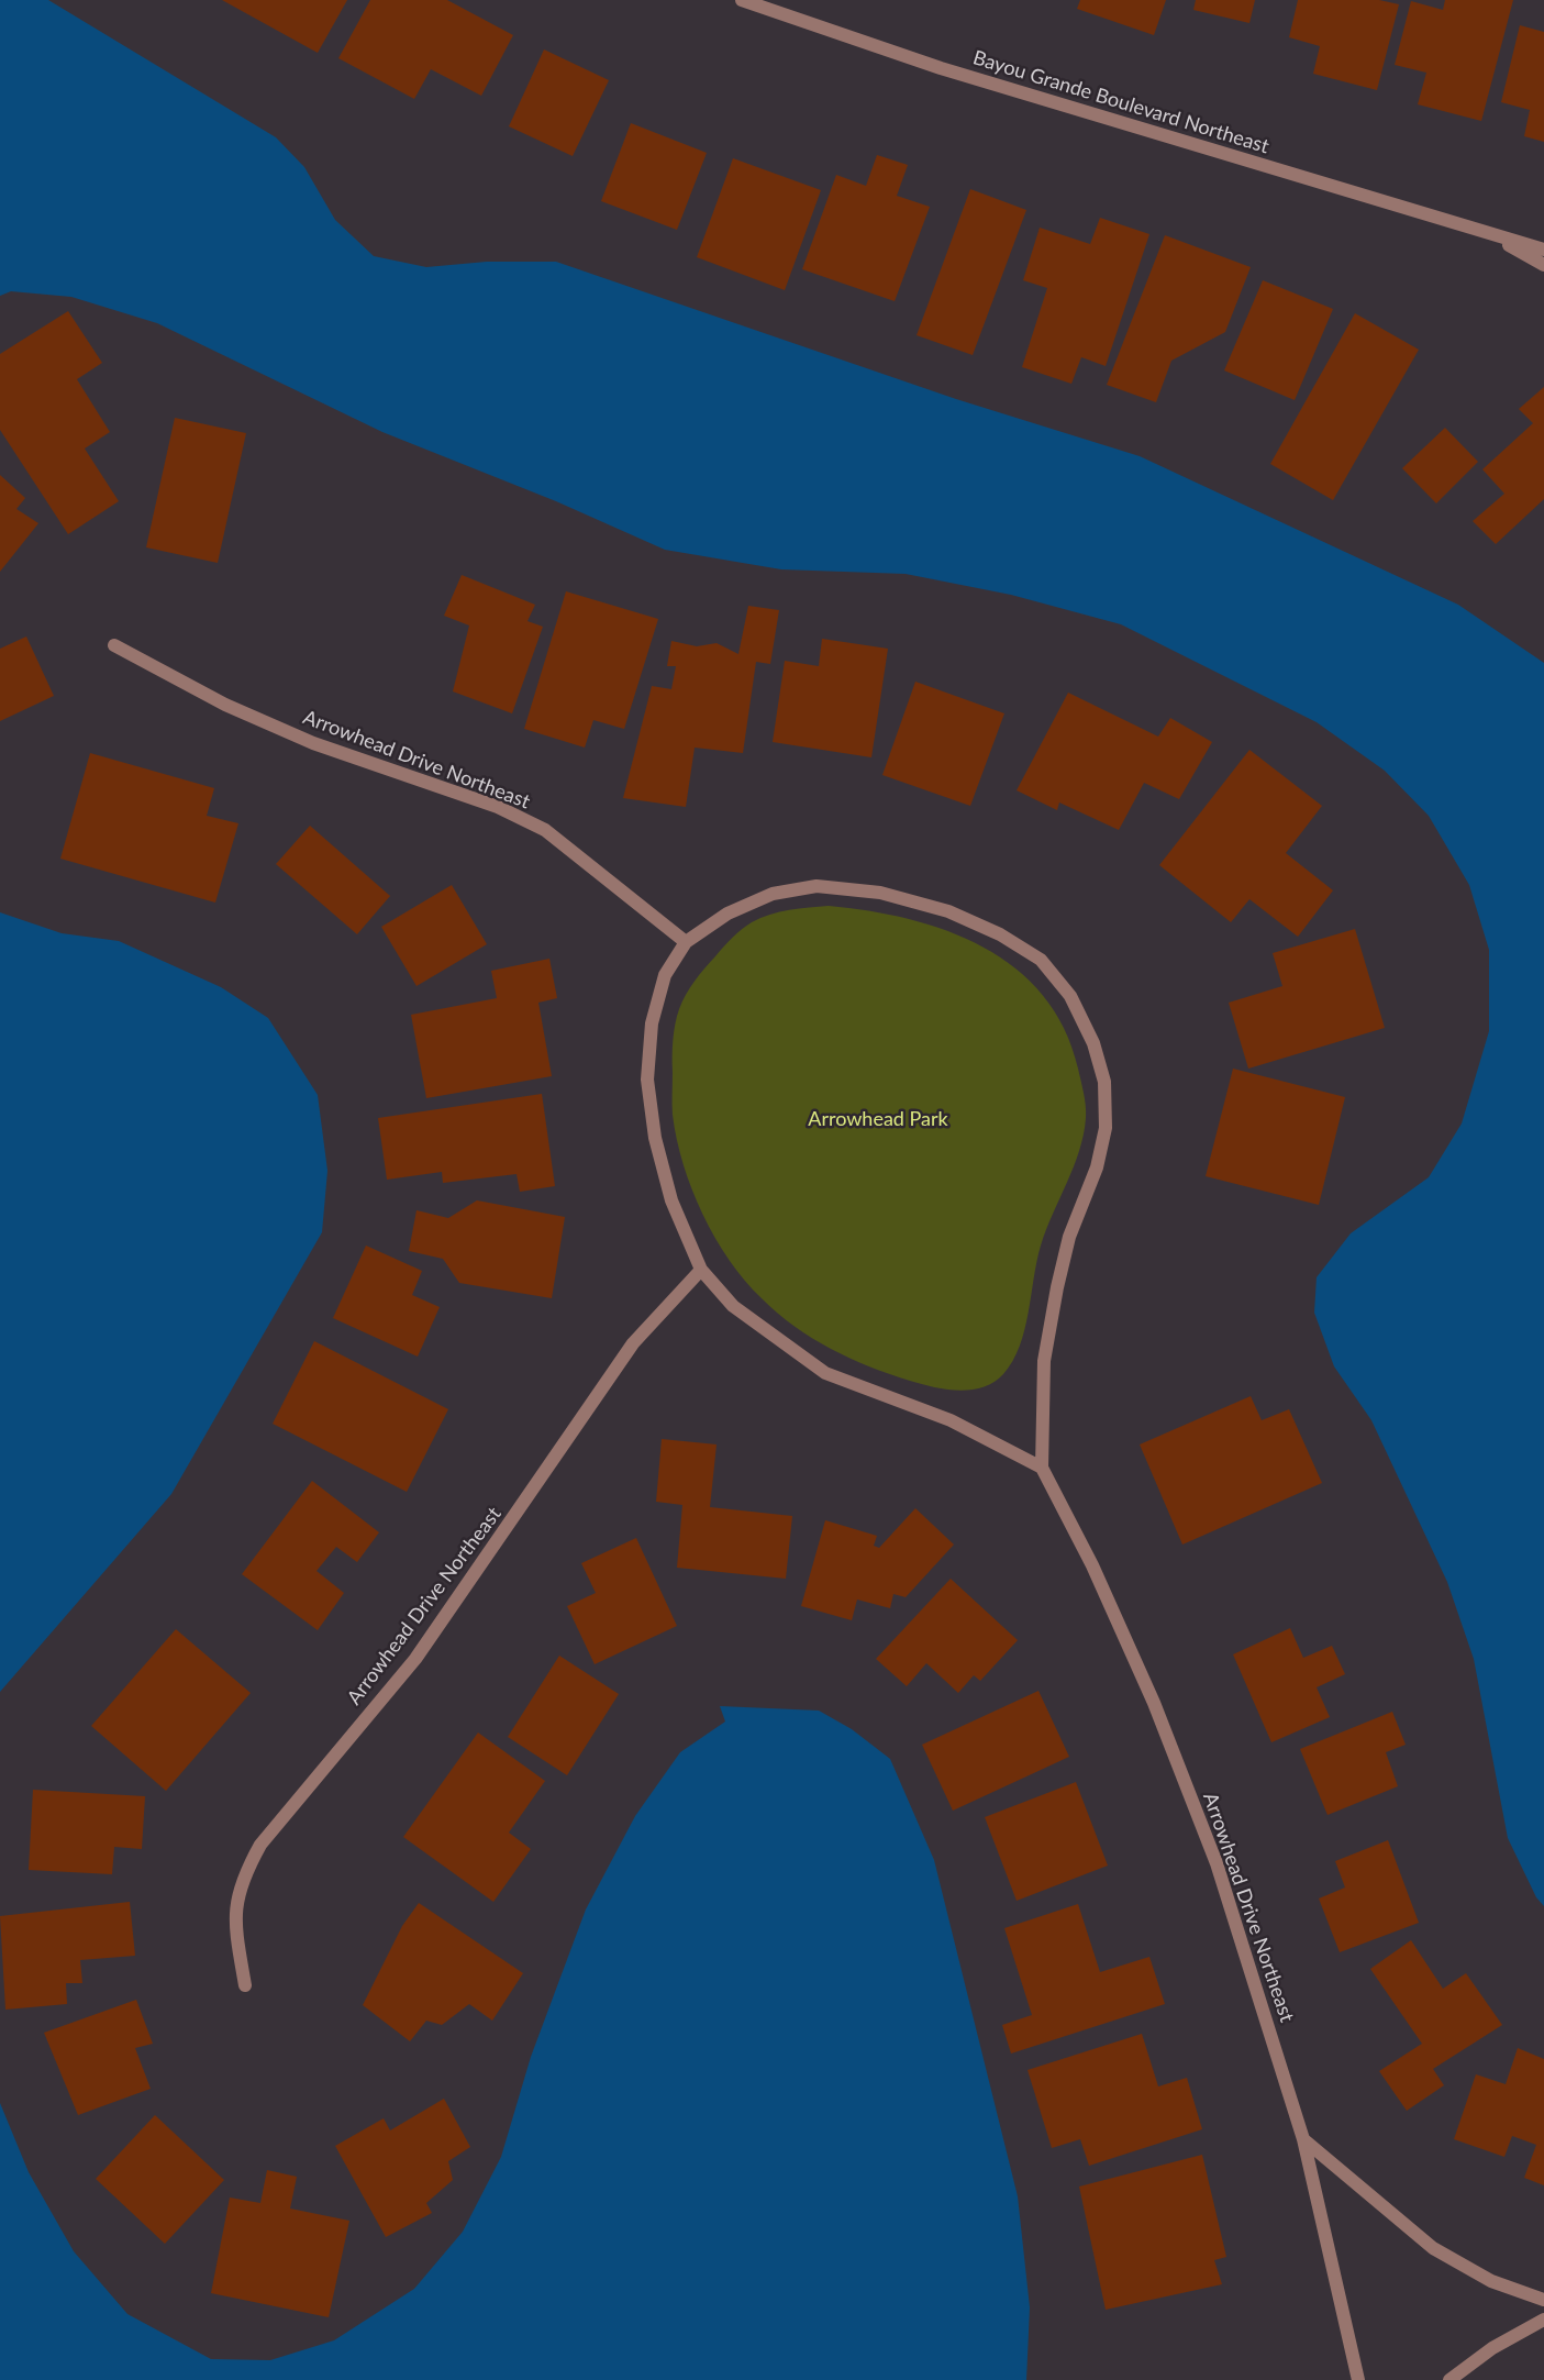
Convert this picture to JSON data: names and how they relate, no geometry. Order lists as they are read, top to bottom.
{
  "streets": {
    "street": ["Bayou Grande Boulevard Northeast", "Arrowhead Drive Northeast"]
  },
  "parks": ["Arrowhead Park"]
}
